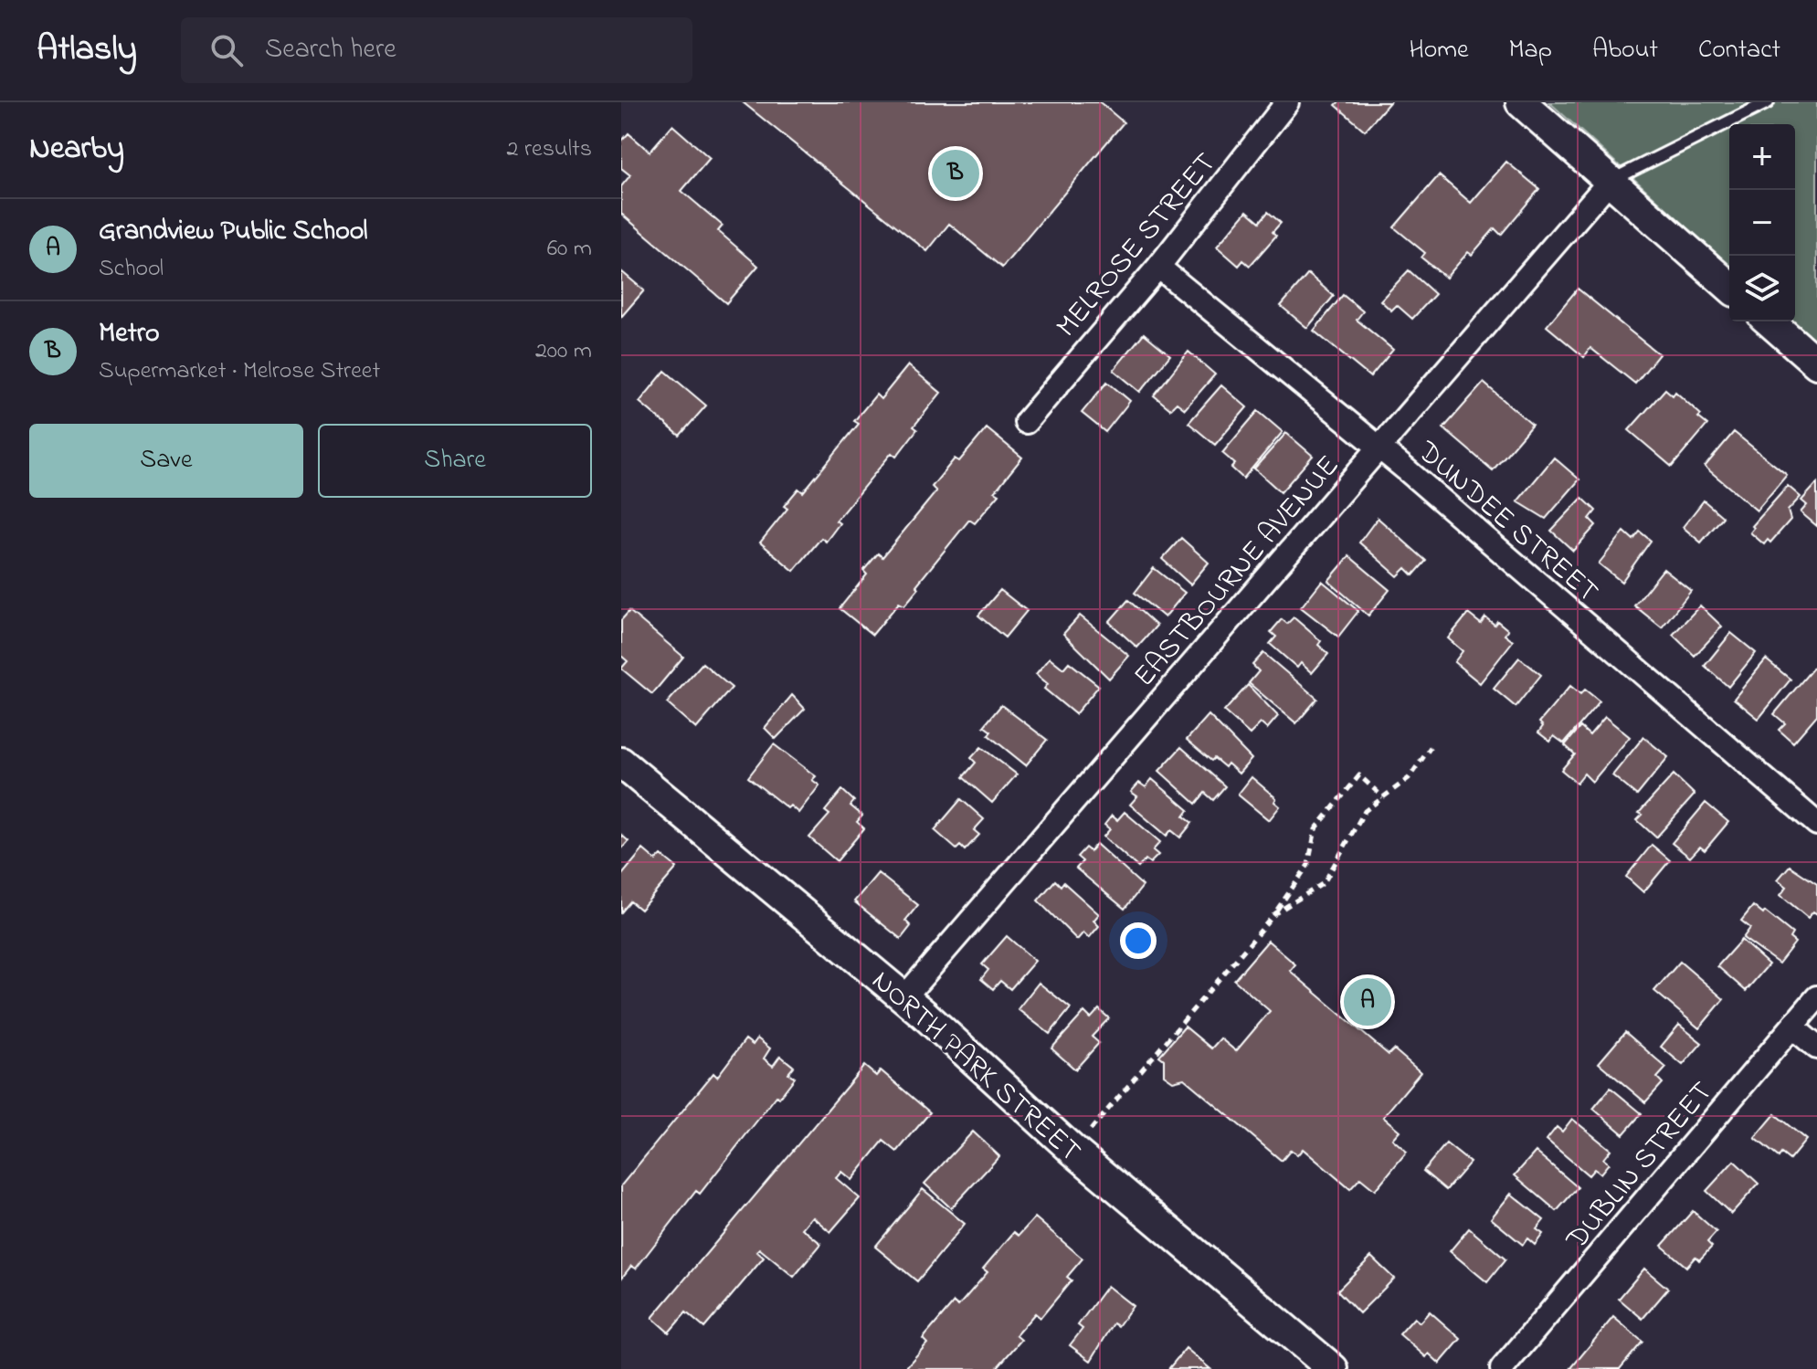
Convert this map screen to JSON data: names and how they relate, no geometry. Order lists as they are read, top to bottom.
{
  "streets": {
    "street": [
      "MELROSE STREET",
      "DUNDEE STREET",
      "EASTBOURNE AVENUE",
      "NORTH PARK STREET",
      "DUBLIN STREET"
    ]
  },
  "crossings": [
    ["MELROSE STREET", "DUNDEE STREET"],
    ["DUNDEE STREET", "EASTBOURNE AVENUE"],
    ["EASTBOURNE AVENUE", "NORTH PARK STREET"]
  ],
  "page": {
    "header": "Atlasly",
    "search": "Search here",
    "nav": [
      "Home",
      "Map",
      "About",
      "Contact"
    ],
    "heading": ["Nearby", "2 results"],
    "map_buttons": ["+", "−"],
    "pins": ["B", "A"],
    "list": [
      {
        "mark": "A",
        "name": "Grandview Public School",
        "note": "School",
        "value": "60 m"
      },
      {
        "mark": "B",
        "name": "Metro",
        "note": "Supermarket · Melrose Street",
        "value": "200 m"
      }
    ],
    "buttons": ["Save", "Share"]
  }
}
